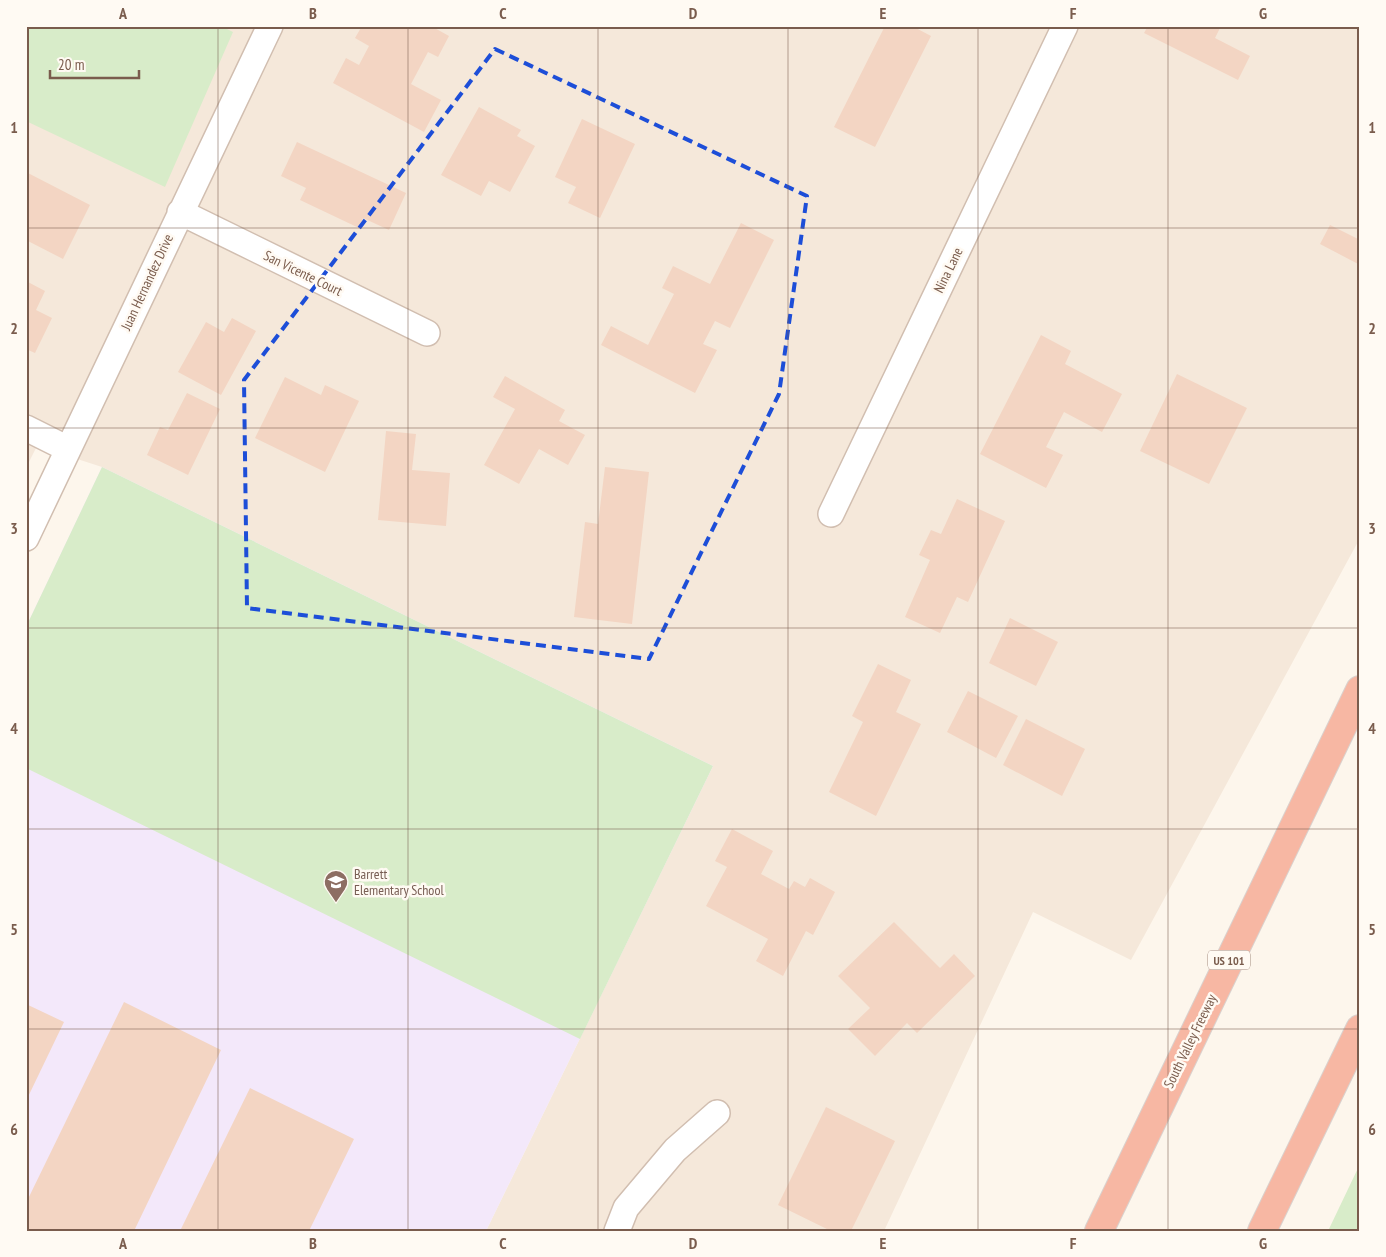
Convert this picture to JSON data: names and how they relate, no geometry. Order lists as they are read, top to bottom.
{
  "streets": {
    "highway": ["US 101", "South Valley Freeway"],
    "street": ["Nina Lane", "San Vicente Court", "Juan Hernandez Drive"]
  },
  "crossings": [
    ["San Vicente Court", "Juan Hernandez Drive"]
  ],
  "places": {
    "school or university": ["Barrett Elementary School"]
  },
  "scale_bar": "20 m",
  "grid": {
    "columns": [
      "A",
      "B",
      "C",
      "D",
      "E",
      "F",
      "G"
    ],
    "rows": [
      "1",
      "2",
      "3",
      "4",
      "5",
      "6"
    ]
  }
}
